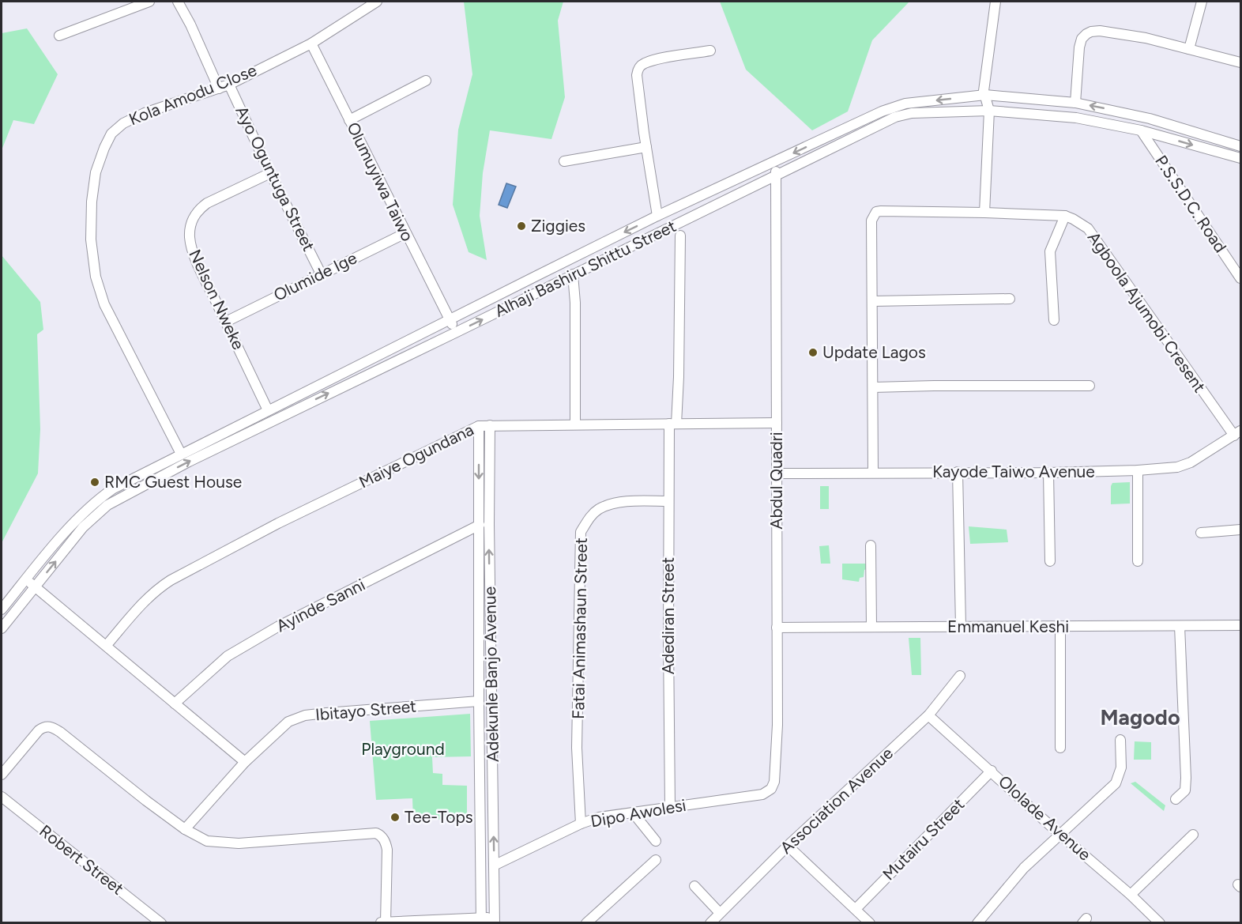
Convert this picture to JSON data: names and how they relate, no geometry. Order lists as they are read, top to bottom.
{
  "streets": {
    "street": [
      "Kola Amodu Close",
      "Ayo Oguntuga Street",
      "Olumuyiwa Taiwo",
      "P.S.S.D.C. Road",
      "Alhaji Bashiru Shittu Street",
      "Olumide Ige",
      "Nelson Nweke",
      "Agboola Ajumobi Cresent",
      "Maiye Ogundana",
      "Kayode Taiwo Avenue",
      "Abdul Quadri",
      "Ayinde Sanni",
      "Adediran Street",
      "Emmanuel Keshi",
      "Fatai Animashaun Street",
      "Adekunle Banjo Avenue",
      "Ibitayo Street",
      "Association Avenue",
      "Dipo Awolesi",
      "Ololade Avenue",
      "Mutairu Street",
      "Robert Street"
    ]
  },
  "crossings": [
    ["Kola Amodu Close", "Ayo Oguntuga Street"],
    ["Kola Amodu Close", "Olumuyiwa Taiwo"],
    ["Kola Amodu Close", "Alhaji Bashiru Shittu Street"],
    ["Ayo Oguntuga Street", "Olumide Ige"],
    ["Ayo Oguntuga Street", "Nelson Nweke"],
    ["Olumuyiwa Taiwo", "Alhaji Bashiru Shittu Street"],
    ["Olumuyiwa Taiwo", "Olumide Ige"],
    ["P.S.S.D.C. Road", "Alhaji Bashiru Shittu Street"],
    ["Alhaji Bashiru Shittu Street", "Nelson Nweke"],
    ["Alhaji Bashiru Shittu Street", "Abdul Quadri"],
    ["Olumide Ige", "Nelson Nweke"],
    ["Agboola Ajumobi Cresent", "Kayode Taiwo Avenue"],
    ["Maiye Ogundana", "Abdul Quadri"],
    ["Maiye Ogundana", "Adediran Street"],
    ["Maiye Ogundana", "Adekunle Banjo Avenue"],
    ["Kayode Taiwo Avenue", "Abdul Quadri"],
    ["Abdul Quadri", "Emmanuel Keshi"],
    ["Abdul Quadri", "Dipo Awolesi"],
    ["Ayinde Sanni", "Adekunle Banjo Avenue"],
    ["Adediran Street", "Fatai Animashaun Street"],
    ["Adediran Street", "Dipo Awolesi"],
    ["Fatai Animashaun Street", "Dipo Awolesi"],
    ["Adekunle Banjo Avenue", "Ibitayo Street"],
    ["Adekunle Banjo Avenue", "Dipo Awolesi"],
    ["Association Avenue", "Ololade Avenue"],
    ["Ololade Avenue", "Mutairu Street"]
  ],
  "districts": ["Magodo"],
  "parks": ["Playground"],
  "places": [
    "Ziggies",
    "Update Lagos",
    "RMC Guest House",
    "Tee-Tops"
  ]
}
